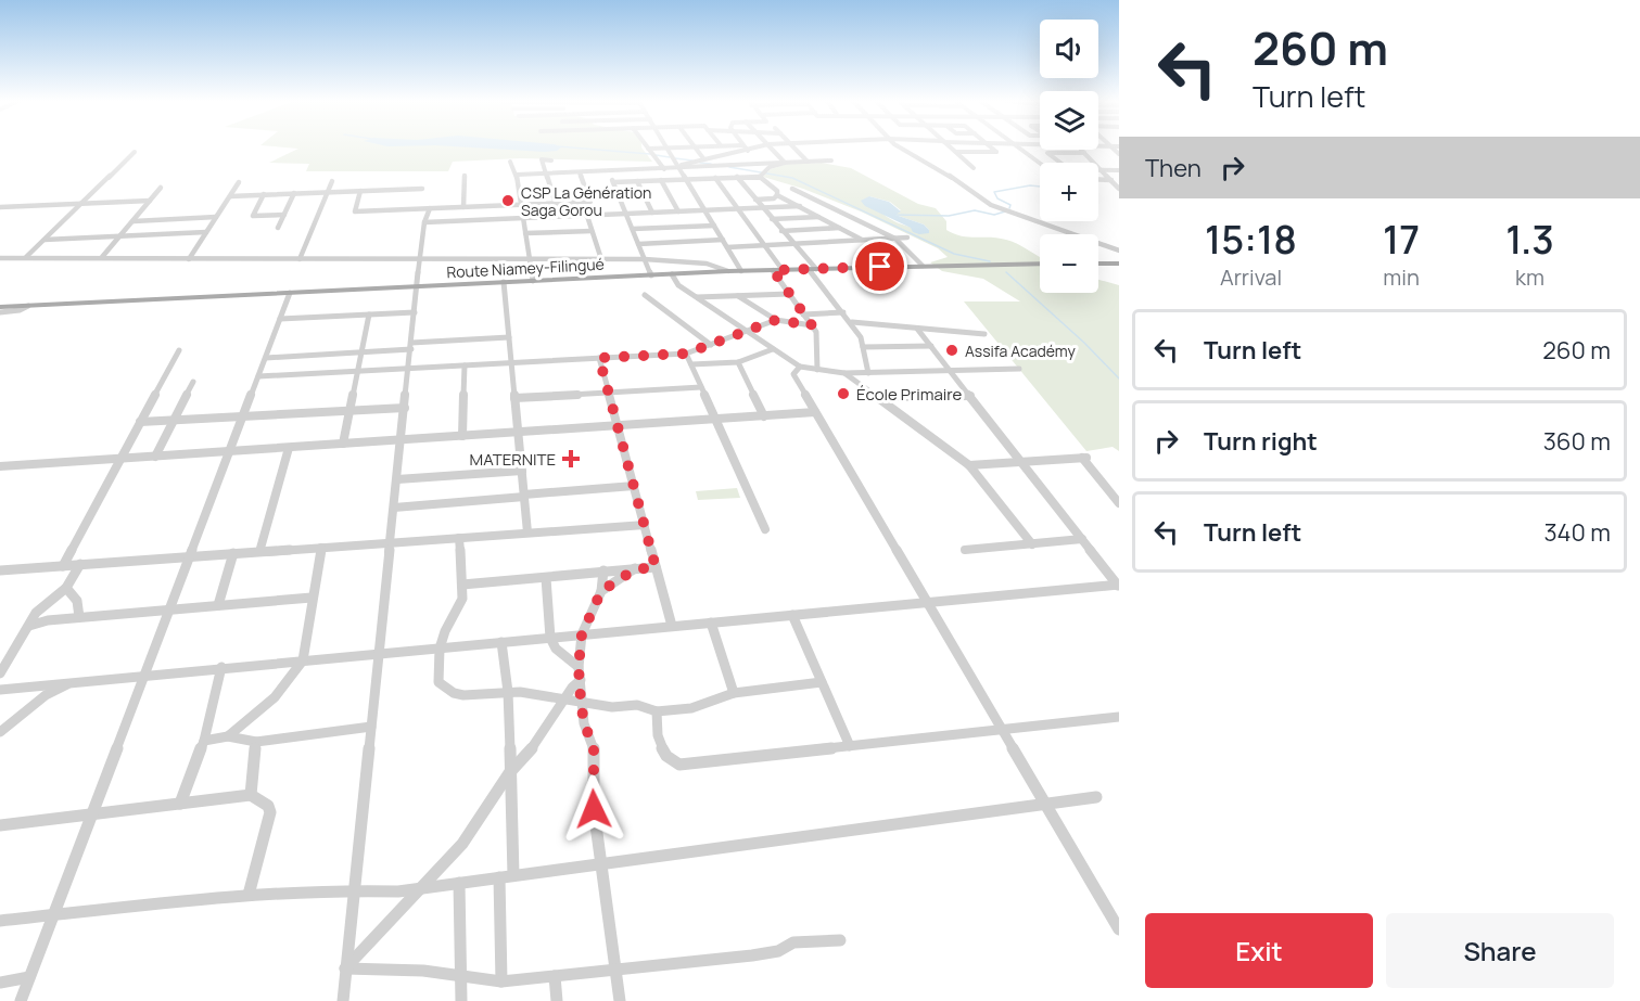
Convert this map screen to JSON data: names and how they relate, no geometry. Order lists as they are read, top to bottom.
{
  "streets": {
    "main road": ["Route Niamey-Filingué"]
  },
  "places": {
    "other": ["CSP La Génération Saga Gorou", "Assifa Académy", "École Primaire"],
    "health": ["MATERNITE"]
  },
  "page": {
    "turn": ["260 m", "Turn left"],
    "map_buttons": ["+", "−"],
    "then": "Then",
    "eta": [
      "15:18",
      "Arrival",
      "17",
      "min",
      "1.3",
      "km"
    ],
    "list": [
      {
        "name": "Turn left",
        "value": "260 m"
      },
      {
        "name": "Turn right",
        "value": "360 m"
      },
      {
        "name": "Turn left",
        "value": "340 m"
      }
    ],
    "buttons": ["Exit", "Share"]
  }
}
